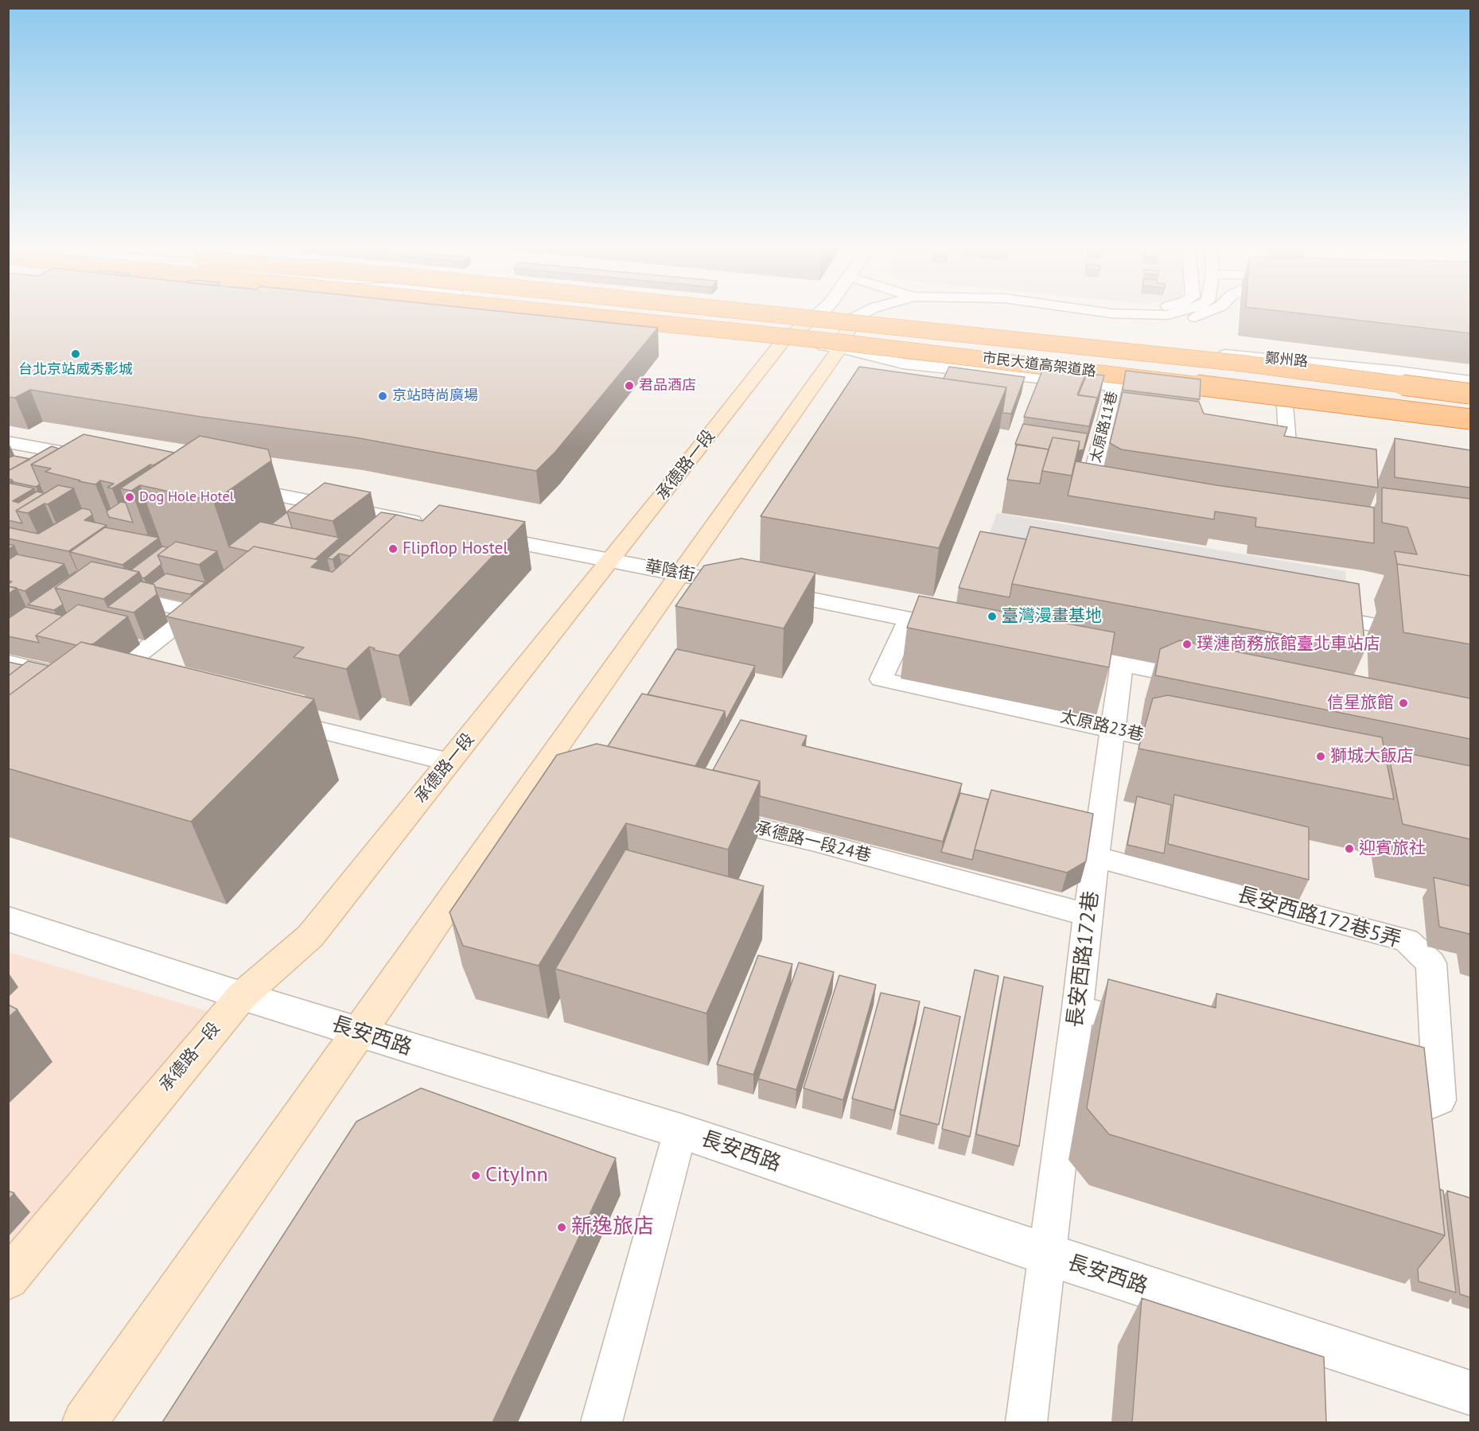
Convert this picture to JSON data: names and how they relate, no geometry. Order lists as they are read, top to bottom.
{
  "streets": {
    "highway": ["市民大道高架道路"],
    "main road": ["承德路一段"],
    "street": ["鄭州路", "華陰街", "長安西路"],
    "lane": [
      "太原路11巷",
      "太原路23巷",
      "承德路一段24巷",
      "長安西路172巷5弄",
      "長安西路172巷"
    ]
  },
  "crossings": [
    ["鄭州路", "承德路一段"],
    ["承德路一段", "華陰街"],
    ["承德路一段", "長安西路"],
    ["華陰街", "太原路23巷"],
    ["太原路23巷", "長安西路172巷"],
    ["承德路一段24巷", "長安西路172巷"],
    ["長安西路172巷5弄", "長安西路172巷"],
    ["長安西路172巷", "長安西路"]
  ],
  "places": [
    "台北京站威秀影城",
    "君品酒店",
    "京站時尚廣場",
    "Dog Hole Hotel",
    "Flipflop Hostel",
    "臺灣漫畫基地",
    "璞漣商務旅館臺北車站店",
    "信星旅館",
    "獅城大飯店",
    "迎賓旅社",
    "CityInn",
    "新逸旅店"
  ]
}
